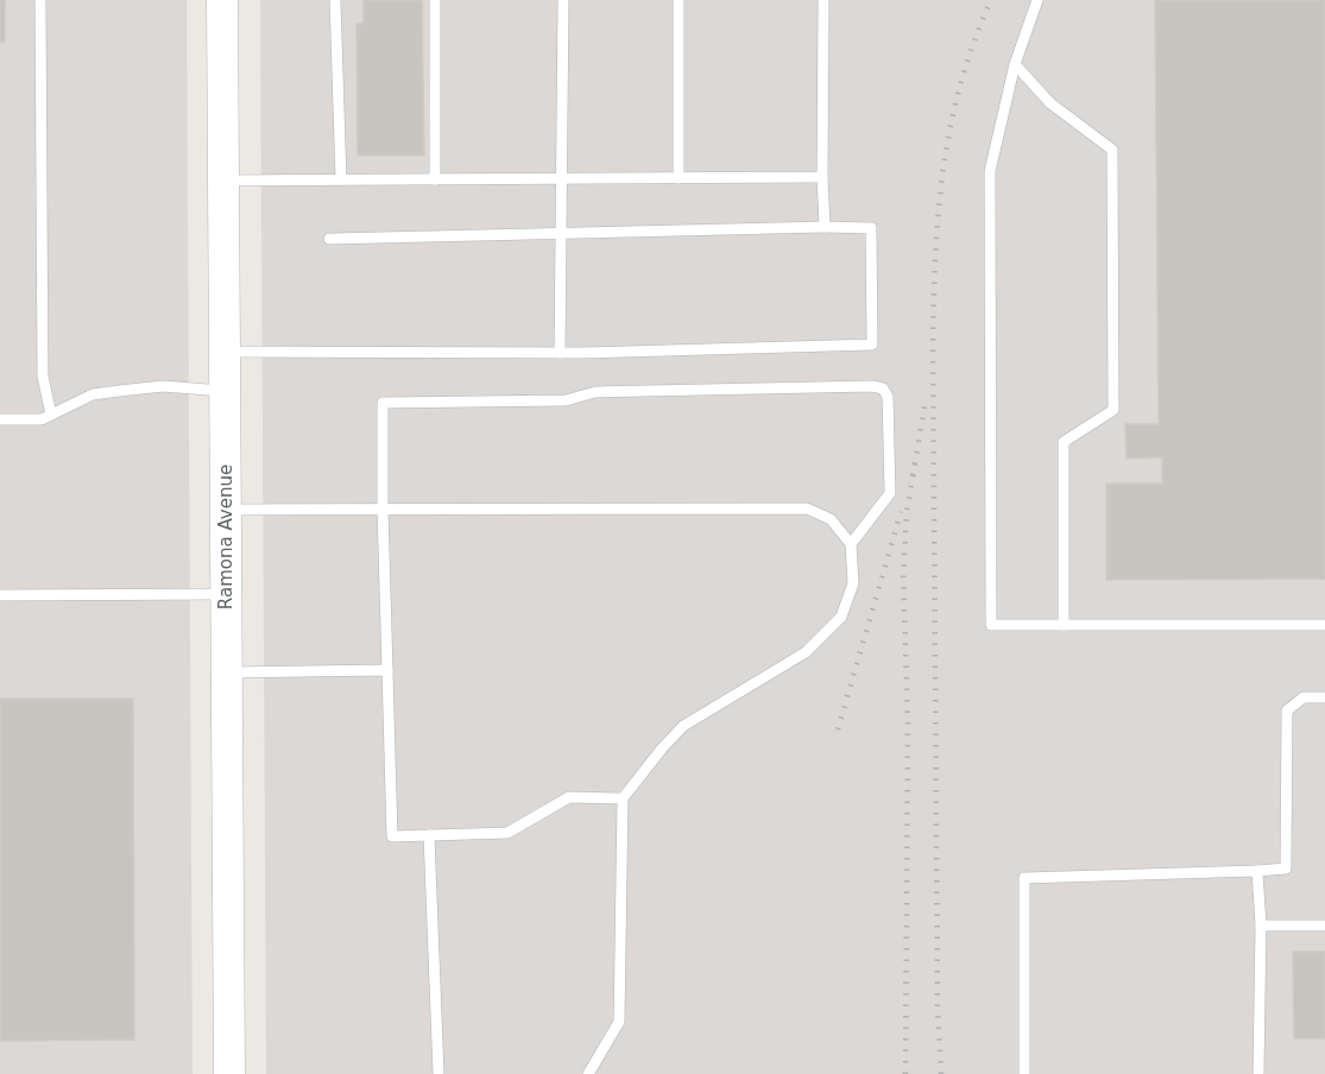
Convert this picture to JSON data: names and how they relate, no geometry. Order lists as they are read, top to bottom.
{
  "streets": {
    "main road": ["Ramona Avenue"]
  }
}
